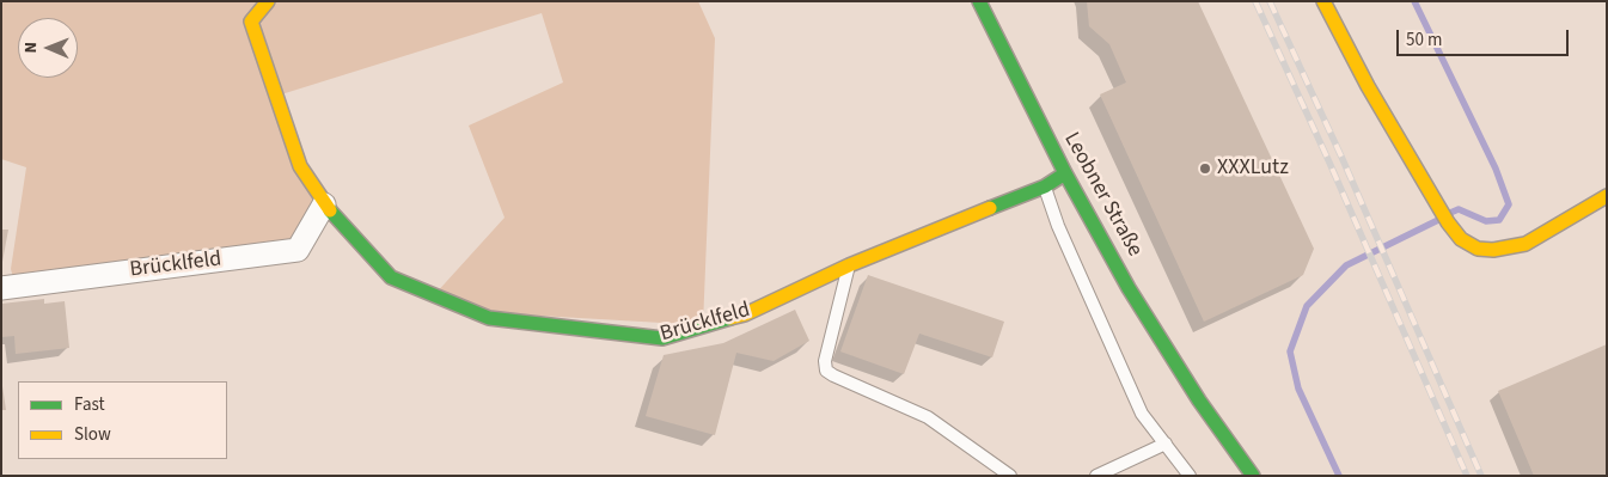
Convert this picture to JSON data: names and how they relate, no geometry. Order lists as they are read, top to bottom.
{
  "streets": {
    "street": ["Leobner Straße", "Brücklfeld"]
  },
  "crossings": [
    ["Leobner Straße", "Brücklfeld"]
  ],
  "places": ["XXXLutz"],
  "legend": ["Fast", "Slow"],
  "scale_bar": "50 m",
  "north": "left"
}
